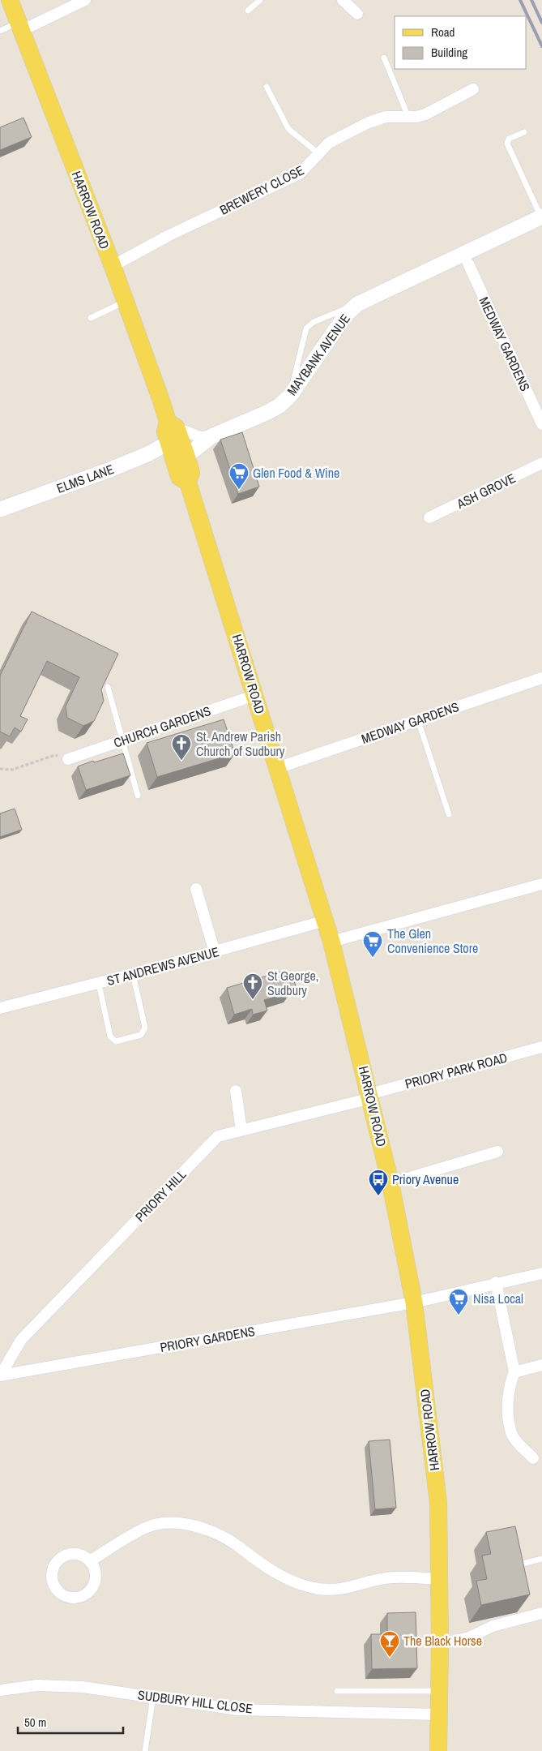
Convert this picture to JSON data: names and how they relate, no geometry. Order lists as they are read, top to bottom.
{
  "streets": {
    "main road": ["HARROW ROAD"],
    "street": [
      "BREWERY CLOSE",
      "MEDWAY GARDENS",
      "MAYBANK AVENUE",
      "ELMS LANE",
      "ASH GROVE",
      "CHURCH GARDENS",
      "ST ANDREWS AVENUE",
      "PRIORY PARK ROAD",
      "PRIORY HILL",
      "PRIORY GARDENS",
      "SUDBURY HILL CLOSE"
    ]
  },
  "crossings": [
    ["BREWERY CLOSE", "HARROW ROAD"],
    ["HARROW ROAD", "MEDWAY GARDENS"],
    ["HARROW ROAD", "MAYBANK AVENUE"],
    ["HARROW ROAD", "ELMS LANE"],
    ["HARROW ROAD", "CHURCH GARDENS"],
    ["HARROW ROAD", "ST ANDREWS AVENUE"],
    ["HARROW ROAD", "PRIORY PARK ROAD"],
    ["HARROW ROAD", "PRIORY HILL"],
    ["HARROW ROAD", "PRIORY GARDENS"],
    ["HARROW ROAD", "SUDBURY HILL CLOSE"],
    ["PRIORY PARK ROAD", "PRIORY HILL"],
    ["PRIORY HILL", "PRIORY GARDENS"]
  ],
  "places": {
    "supermarket": ["Glen Food & Wine", "The Glen Convenience Store", "Nisa Local"],
    "church": ["St. Andrew Parish Church of Sudbury", "St George, Sudbury"],
    "bus stop": ["Priory Avenue"],
    "bar": ["The Black Horse"]
  },
  "legend": ["Road", "Building"],
  "scale_bar": "50 m"
}
